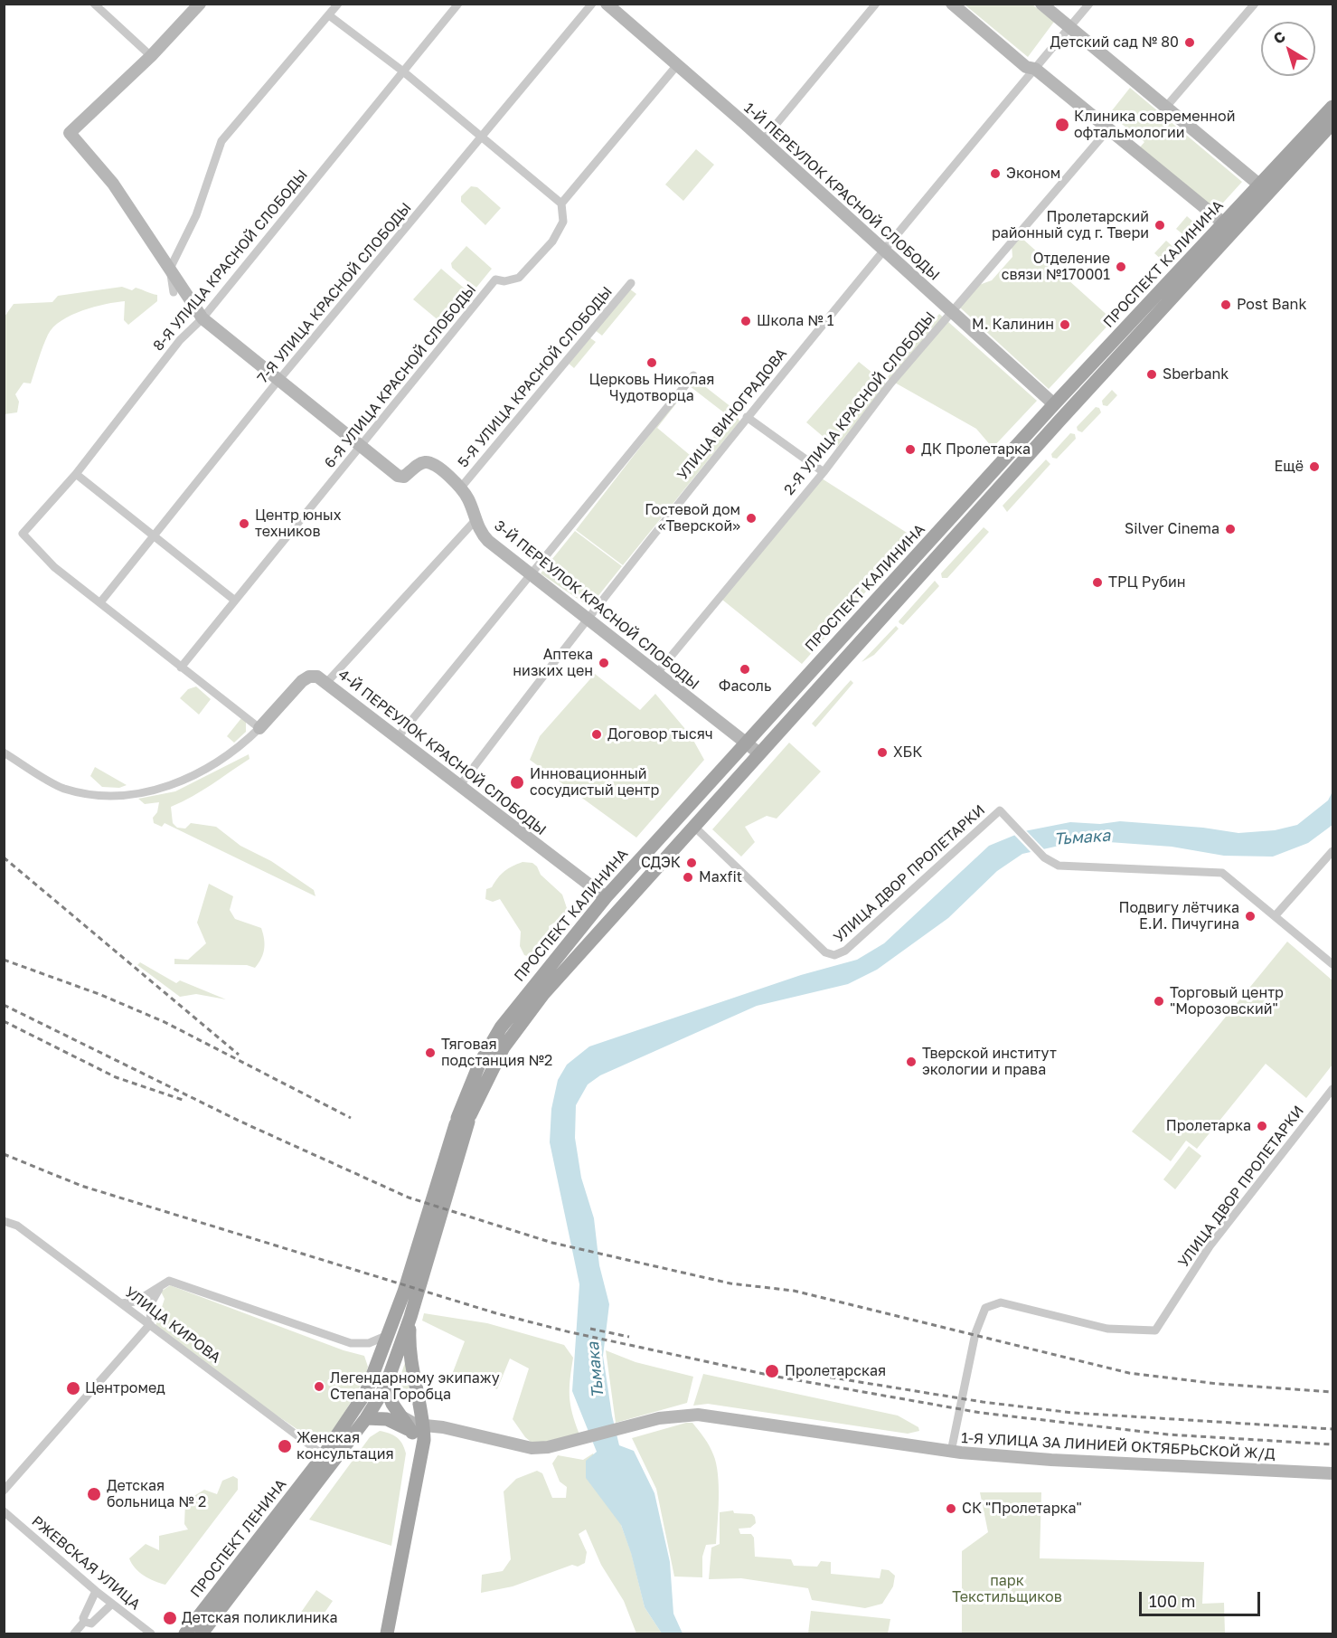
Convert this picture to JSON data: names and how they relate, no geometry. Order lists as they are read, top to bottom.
{
  "streets": {
    "main road": ["ПРОСПЕКТ КАЛИНИНА", "ПРОСПЕКТ ЛЕНИНА"],
    "street": [
      "1-Й ПЕРЕУЛОК КРАСНОЙ СЛОБОДЫ",
      "8-Я УЛИЦА КРАСНОЙ СЛОБОДЫ",
      "7-Я УЛИЦА КРАСНОЙ СЛОБОДЫ",
      "6-Я УЛИЦА КРАСНОЙ СЛОБОДЫ",
      "5-Я УЛИЦА КРАСНОЙ СЛОБОДЫ",
      "2-Я УЛИЦА КРАСНОЙ СЛОБОДЫ",
      "УЛИЦА ВИНОГРАДОВА",
      "3-Й ПЕРЕУЛОК КРАСНОЙ СЛОБОДЫ",
      "4-Й ПЕРЕУЛОК КРАСНОЙ СЛОБОДЫ",
      "УЛИЦА ДВОР ПРОЛЕТАРКИ",
      "УЛИЦА КИРОВА",
      "1-Я УЛИЦА ЗА ЛИНИЕЙ ОКТЯБРЬСКОЙ Ж/Д",
      "РЖЕВСКАЯ УЛИЦА"
    ]
  },
  "crossings": [
    ["1-Й ПЕРЕУЛОК КРАСНОЙ СЛОБОДЫ", "ПРОСПЕКТ КАЛИНИНА"],
    ["1-Й ПЕРЕУЛОК КРАСНОЙ СЛОБОДЫ", "2-Я УЛИЦА КРАСНОЙ СЛОБОДЫ"],
    ["1-Й ПЕРЕУЛОК КРАСНОЙ СЛОБОДЫ", "УЛИЦА ВИНОГРАДОВА"],
    ["8-Я УЛИЦА КРАСНОЙ СЛОБОДЫ", "7-Я УЛИЦА КРАСНОЙ СЛОБОДЫ"],
    ["8-Я УЛИЦА КРАСНОЙ СЛОБОДЫ", "3-Й ПЕРЕУЛОК КРАСНОЙ СЛОБОДЫ"],
    ["ПРОСПЕКТ КАЛИНИНА", "3-Й ПЕРЕУЛОК КРАСНОЙ СЛОБОДЫ"],
    ["ПРОСПЕКТ КАЛИНИНА", "4-Й ПЕРЕУЛОК КРАСНОЙ СЛОБОДЫ"],
    ["ПРОСПЕКТ КАЛИНИНА", "УЛИЦА ДВОР ПРОЛЕТАРКИ"],
    ["ПРОСПЕКТ КАЛИНИНА", "ПРОСПЕКТ ЛЕНИНА"],
    ["7-Я УЛИЦА КРАСНОЙ СЛОБОДЫ", "3-Й ПЕРЕУЛОК КРАСНОЙ СЛОБОДЫ"],
    ["6-Я УЛИЦА КРАСНОЙ СЛОБОДЫ", "3-Й ПЕРЕУЛОК КРАСНОЙ СЛОБОДЫ"],
    ["5-Я УЛИЦА КРАСНОЙ СЛОБОДЫ", "3-Й ПЕРЕУЛОК КРАСНОЙ СЛОБОДЫ"],
    ["2-Я УЛИЦА КРАСНОЙ СЛОБОДЫ", "3-Й ПЕРЕУЛОК КРАСНОЙ СЛОБОДЫ"],
    ["УЛИЦА ВИНОГРАДОВА", "3-Й ПЕРЕУЛОК КРАСНОЙ СЛОБОДЫ"],
    ["УЛИЦА ВИНОГРАДОВА", "4-Й ПЕРЕУЛОК КРАСНОЙ СЛОБОДЫ"],
    ["УЛИЦА ДВОР ПРОЛЕТАРКИ", "1-Я УЛИЦА ЗА ЛИНИЕЙ ОКТЯБРЬСКОЙ Ж/Д"],
    ["УЛИЦА КИРОВА", "ПРОСПЕКТ ЛЕНИНА"]
  ],
  "water": ["Тьмака"],
  "parks": ["парк Текстильщиков"],
  "places": [
    "Детский сад № 80",
    "Клиника современной офтальмологии",
    "Эконом",
    "Пролетарский районный суд г. Твери",
    "Отделение связи №170001",
    "Post Bank",
    "Школа № 1",
    "М. Калинин",
    "Церковь Николая Чудотворца",
    "Sberbank",
    "ДК Пролетарка",
    "Ещё",
    "Гостевой дом «Тверской»",
    "Центр юных техников",
    "Silver Cinema",
    "ТРЦ Рубин",
    "Аптека низких цен",
    "Фасоль",
    "Договор тысяч",
    "ХБК",
    "Инновационный сосудистый центр",
    "СДЭК",
    "Maxfit",
    "Подвигу лётчика Е.И. Пичугина",
    "Торговый центр \"Морозовский\"",
    "Тяговая подстанция №2",
    "Тверской институт экологии и права",
    "Пролетарка",
    "Пролетарская",
    "Легендарному экипажу Степана Горобца",
    "Центромед",
    "Женская консультация",
    "Детская больница № 2",
    "СК \"Пролетарка\"",
    "Детская поликлиника"
  ],
  "scale_bar": "100 m",
  "north": "top left"
}
